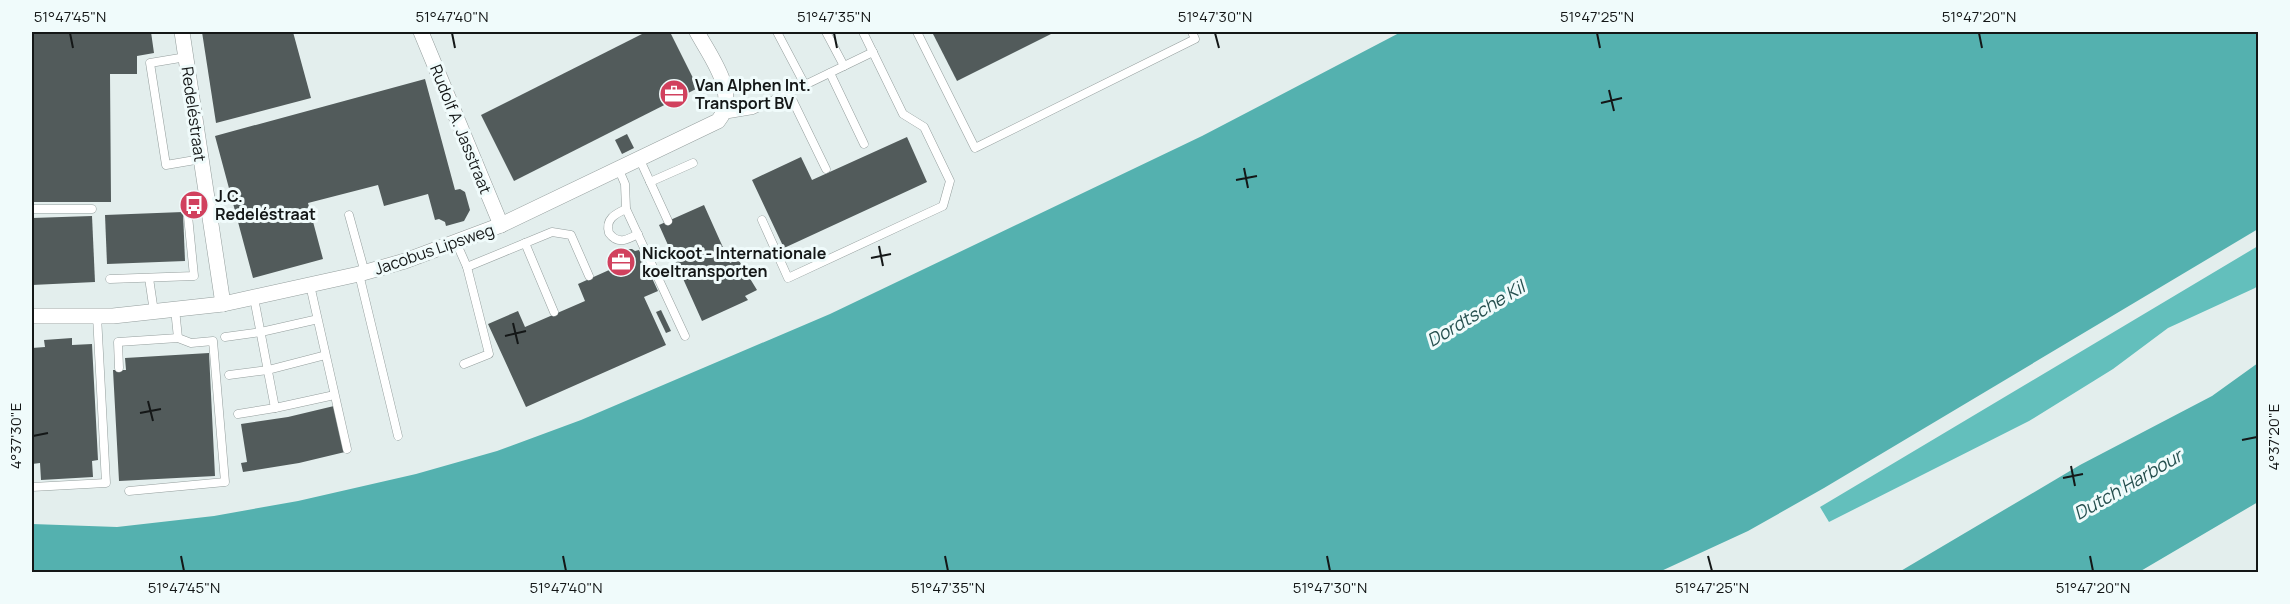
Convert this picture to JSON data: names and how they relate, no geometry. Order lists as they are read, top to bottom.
{
  "streets": {
    "street": ["Redeléstraat", "Rudolf A. Jasstraat", "Jacobus Lipsweg"]
  },
  "crossings": [
    ["Redeléstraat", "Jacobus Lipsweg"],
    ["Rudolf A. Jasstraat", "Jacobus Lipsweg"]
  ],
  "water": ["Dordtsche Kil", "Dutch Harbour"],
  "places": {
    "office": ["Van Alphen Int. Transport BV", "Nickoot - Internationale koeltransporten"],
    "bus stop": ["J.C. Redeléstraat"]
  },
  "coordinates": [
    "51°47'45\"N",
    "51°47'40\"N",
    "51°47'35\"N",
    "51°47'30\"N",
    "51°47'25\"N",
    "51°47'20\"N",
    "4°37'30\"E",
    "4°37'20\"E"
  ]
}
